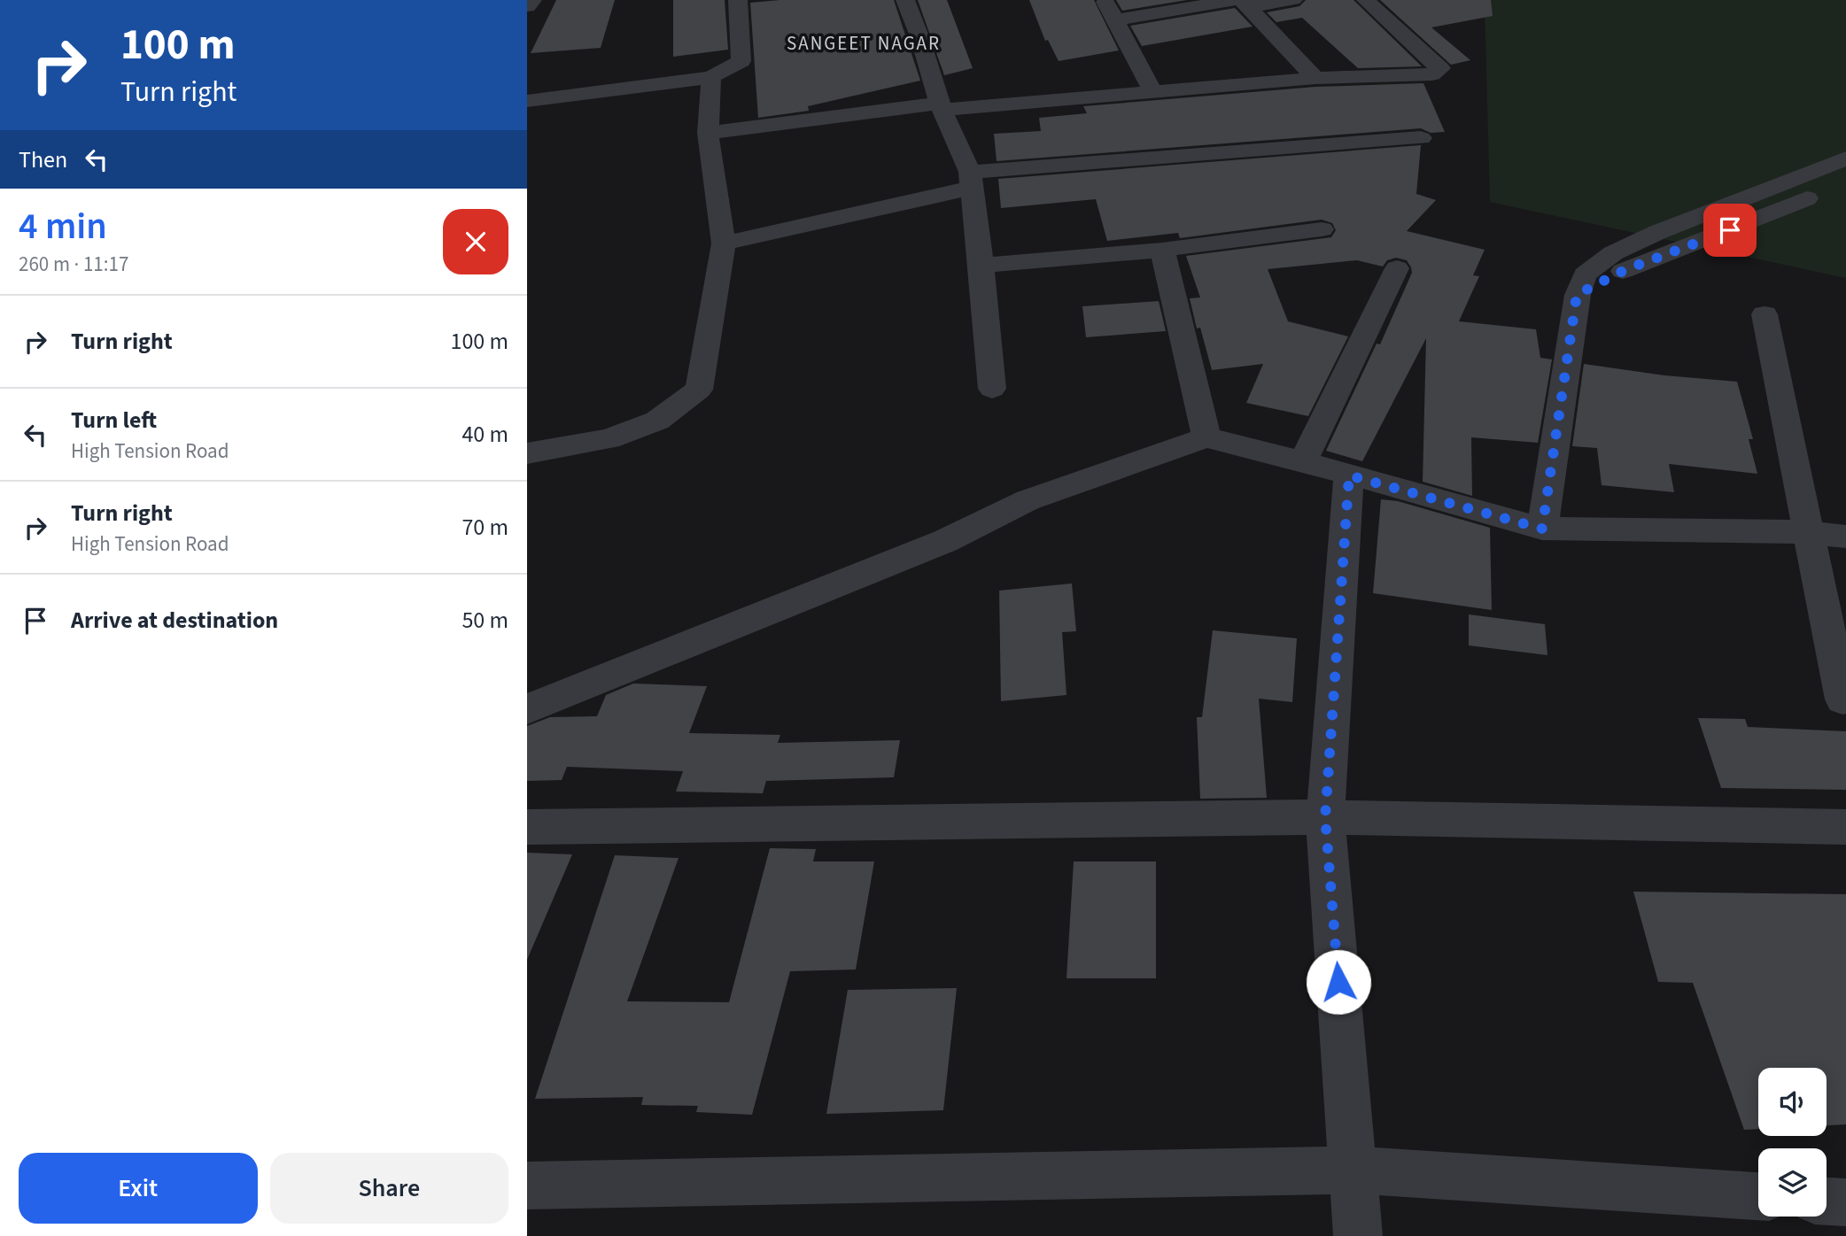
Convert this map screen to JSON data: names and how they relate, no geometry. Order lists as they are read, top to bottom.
{
  "districts": ["SANGEET NAGAR"],
  "page": {
    "turn": ["100 m", "Turn right"],
    "then": "Then",
    "heading": ["4 min", "260 m · 11:17"],
    "list": [
      {
        "name": "Turn right",
        "value": "100 m"
      },
      {
        "name": "Turn left",
        "note": "High Tension Road",
        "value": "40 m"
      },
      {
        "name": "Turn right",
        "note": "High Tension Road",
        "value": "70 m"
      },
      {
        "name": "Arrive at destination",
        "value": "50 m"
      }
    ],
    "buttons": ["Exit", "Share"]
  }
}
